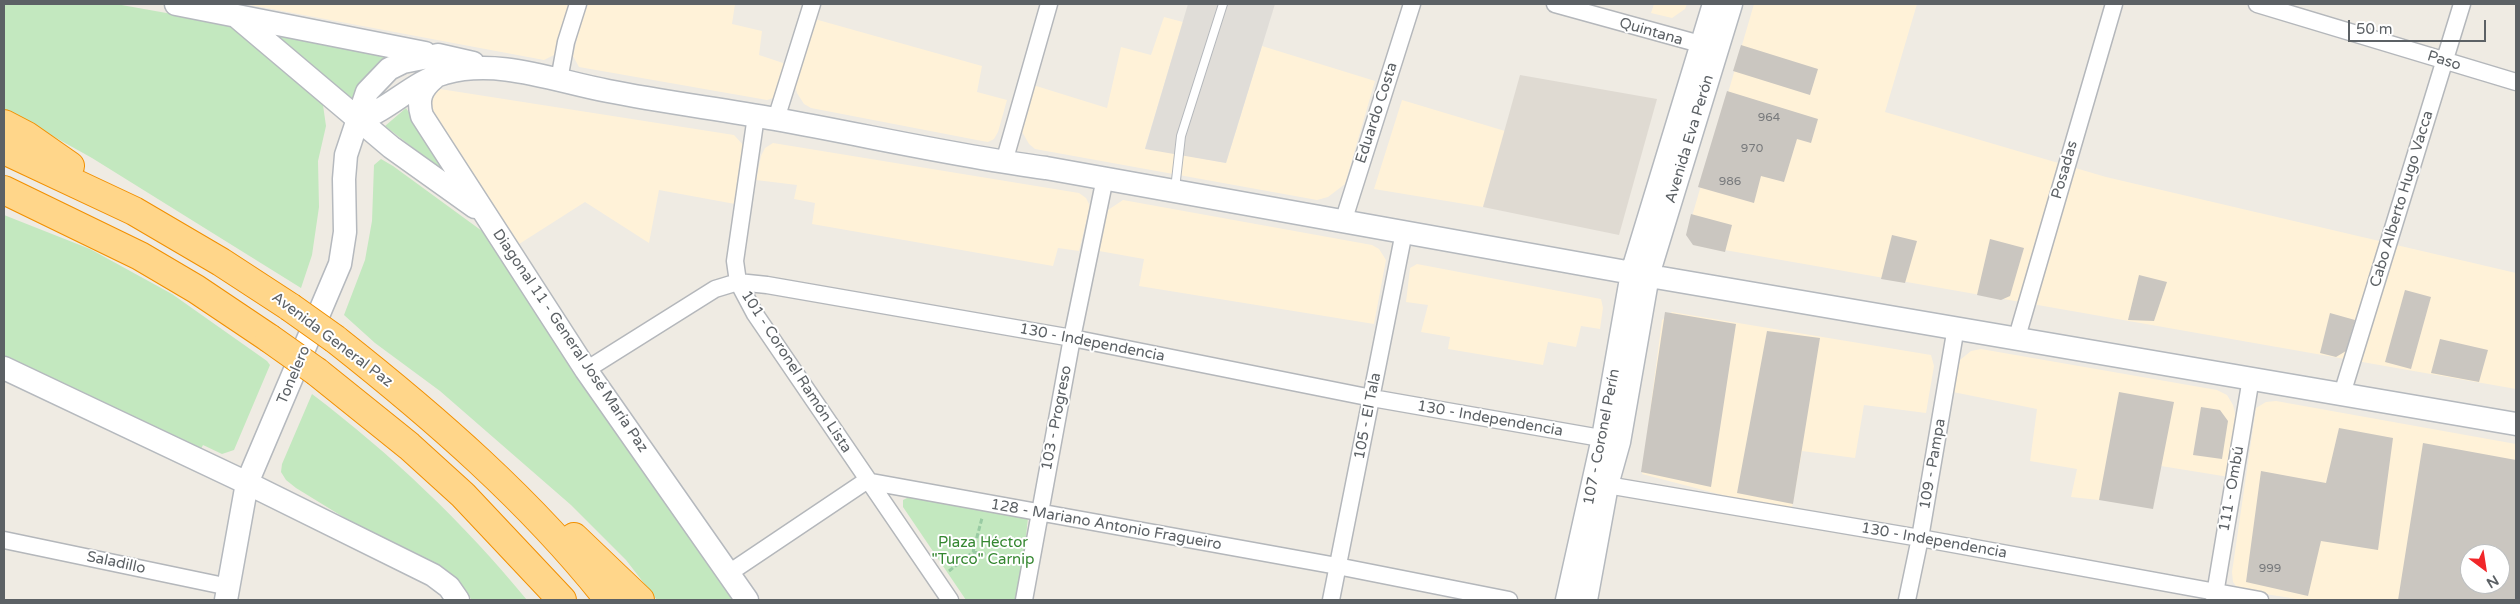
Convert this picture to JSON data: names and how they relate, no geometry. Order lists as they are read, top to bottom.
{
  "streets": {
    "highway": ["Avenida General Paz"],
    "main road": [
      "Avenida Eva Perón",
      "Diagonal 11 - General José María Paz",
      "Tonelero",
      "107 - Coronel Perín"
    ],
    "street": [
      "Quintana",
      "Paso",
      "Eduardo Costa",
      "Posadas",
      "Cabo Alberto Hugo Vacca",
      "130 - Independencia",
      "101 - Coronel Ramón Lista",
      "105 - El Tala",
      "103 - Progreso",
      "109 - Pampa",
      "111 - Ombú",
      "128 - Mariano Antonio Fragueiro",
      "Saladillo"
    ]
  },
  "crossings": [
    ["Quintana", "Avenida Eva Perón"],
    ["Paso", "Cabo Alberto Hugo Vacca"],
    ["Avenida Eva Perón", "107 - Coronel Perín"],
    ["Diagonal 11 - General José María Paz", "130 - Independencia"],
    ["130 - Independencia", "101 - Coronel Ramón Lista"],
    ["130 - Independencia", "105 - El Tala"],
    ["130 - Independencia", "103 - Progreso"],
    ["130 - Independencia", "107 - Coronel Perín"],
    ["130 - Independencia", "109 - Pampa"],
    ["130 - Independencia", "111 - Ombú"],
    ["101 - Coronel Ramón Lista", "128 - Mariano Antonio Fragueiro"],
    ["Tonelero", "Saladillo"],
    ["105 - El Tala", "128 - Mariano Antonio Fragueiro"],
    ["103 - Progreso", "128 - Mariano Antonio Fragueiro"]
  ],
  "parks": ["Plaza Héctor \"Turco\" Carnip"],
  "house_numbers": [
    "964",
    "970",
    "986",
    "999"
  ],
  "scale_bar": "50 m",
  "north": "bottom right"
}
